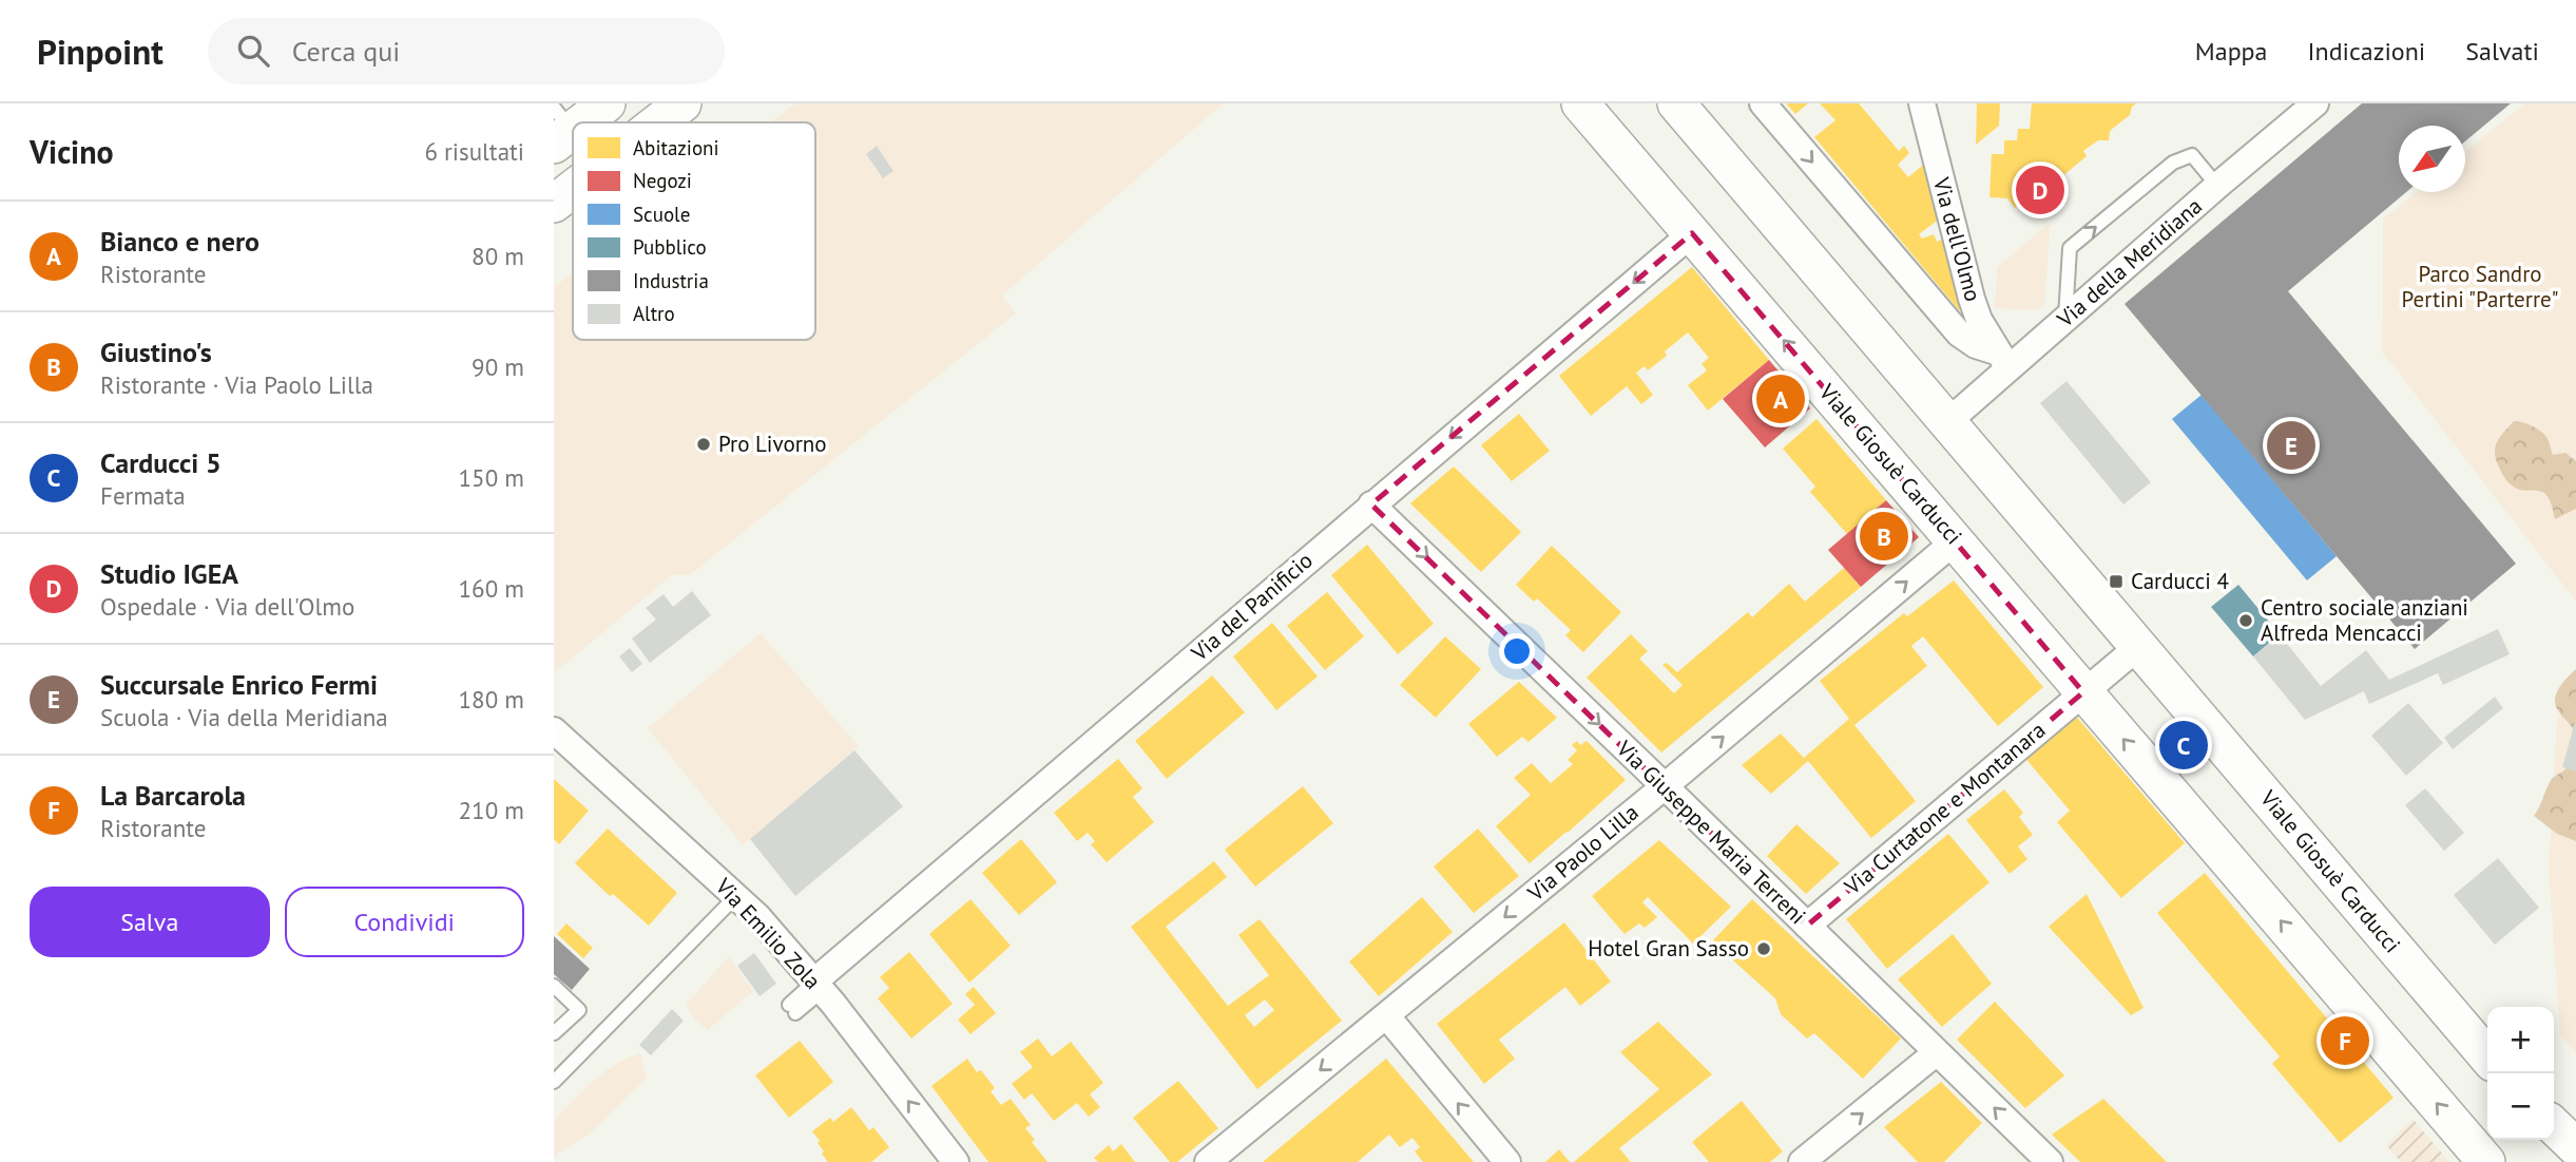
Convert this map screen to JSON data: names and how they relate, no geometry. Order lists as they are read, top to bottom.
{
  "streets": {
    "main road": ["Viale Giosuè Carducci"],
    "street": [
      "Via dell'Olmo",
      "Via della Meridiana",
      "Via del Panificio",
      "Via Curtatone e Montanara",
      "Via Giuseppe Maria Terreni",
      "Via Paolo Lilla",
      "Via Emilio Zola"
    ]
  },
  "crossings": [
    ["Via dell'Olmo", "Via della Meridiana"],
    ["Via della Meridiana", "Viale Giosuè Carducci"],
    ["Viale Giosuè Carducci", "Via del Panificio"],
    ["Viale Giosuè Carducci", "Via Curtatone e Montanara"],
    ["Viale Giosuè Carducci", "Via Paolo Lilla"],
    ["Via del Panificio", "Via Giuseppe Maria Terreni"],
    ["Via del Panificio", "Via Emilio Zola"],
    ["Via Curtatone e Montanara", "Via Giuseppe Maria Terreni"],
    ["Via Giuseppe Maria Terreni", "Via Paolo Lilla"]
  ],
  "one_way": ["Via del Panificio", "Via Emilio Zola"],
  "parks": ["Parco Sandro Pertini \"Parterre\""],
  "places": {
    "other": ["Pro Livorno", "Centro sociale anziani Alfreda Mencacci", "Hotel Gran Sasso"],
    "transit": ["Carducci 4"]
  },
  "legend": [
    "Abitazioni",
    "Negozi",
    "Scuole",
    "Pubblico",
    "Industria",
    "Altro"
  ],
  "north": "bottom left",
  "page": {
    "header": "Pinpoint",
    "search": "Cerca qui",
    "nav": ["Mappa", "Indicazioni", "Salvati"],
    "heading": ["Vicino", "6 risultati"],
    "pins": [
      "D",
      "A",
      "E",
      "B",
      "C",
      "F"
    ],
    "list": [
      {
        "mark": "A",
        "name": "Bianco e nero",
        "note": "Ristorante",
        "value": "80 m"
      },
      {
        "mark": "B",
        "name": "Giustino's",
        "note": "Ristorante · Via Paolo Lilla",
        "value": "90 m"
      },
      {
        "mark": "C",
        "name": "Carducci 5",
        "note": "Fermata",
        "value": "150 m"
      },
      {
        "mark": "D",
        "name": "Studio IGEA",
        "note": "Ospedale · Via dell'Olmo",
        "value": "160 m"
      },
      {
        "mark": "E",
        "name": "Succursale Enrico Fermi",
        "note": "Scuola · Via della Meridiana",
        "value": "180 m"
      },
      {
        "mark": "F",
        "name": "La Barcarola",
        "note": "Ristorante",
        "value": "210 m"
      }
    ],
    "buttons": ["Salva", "Condividi"],
    "map_buttons": ["+", "−"]
  }
}
